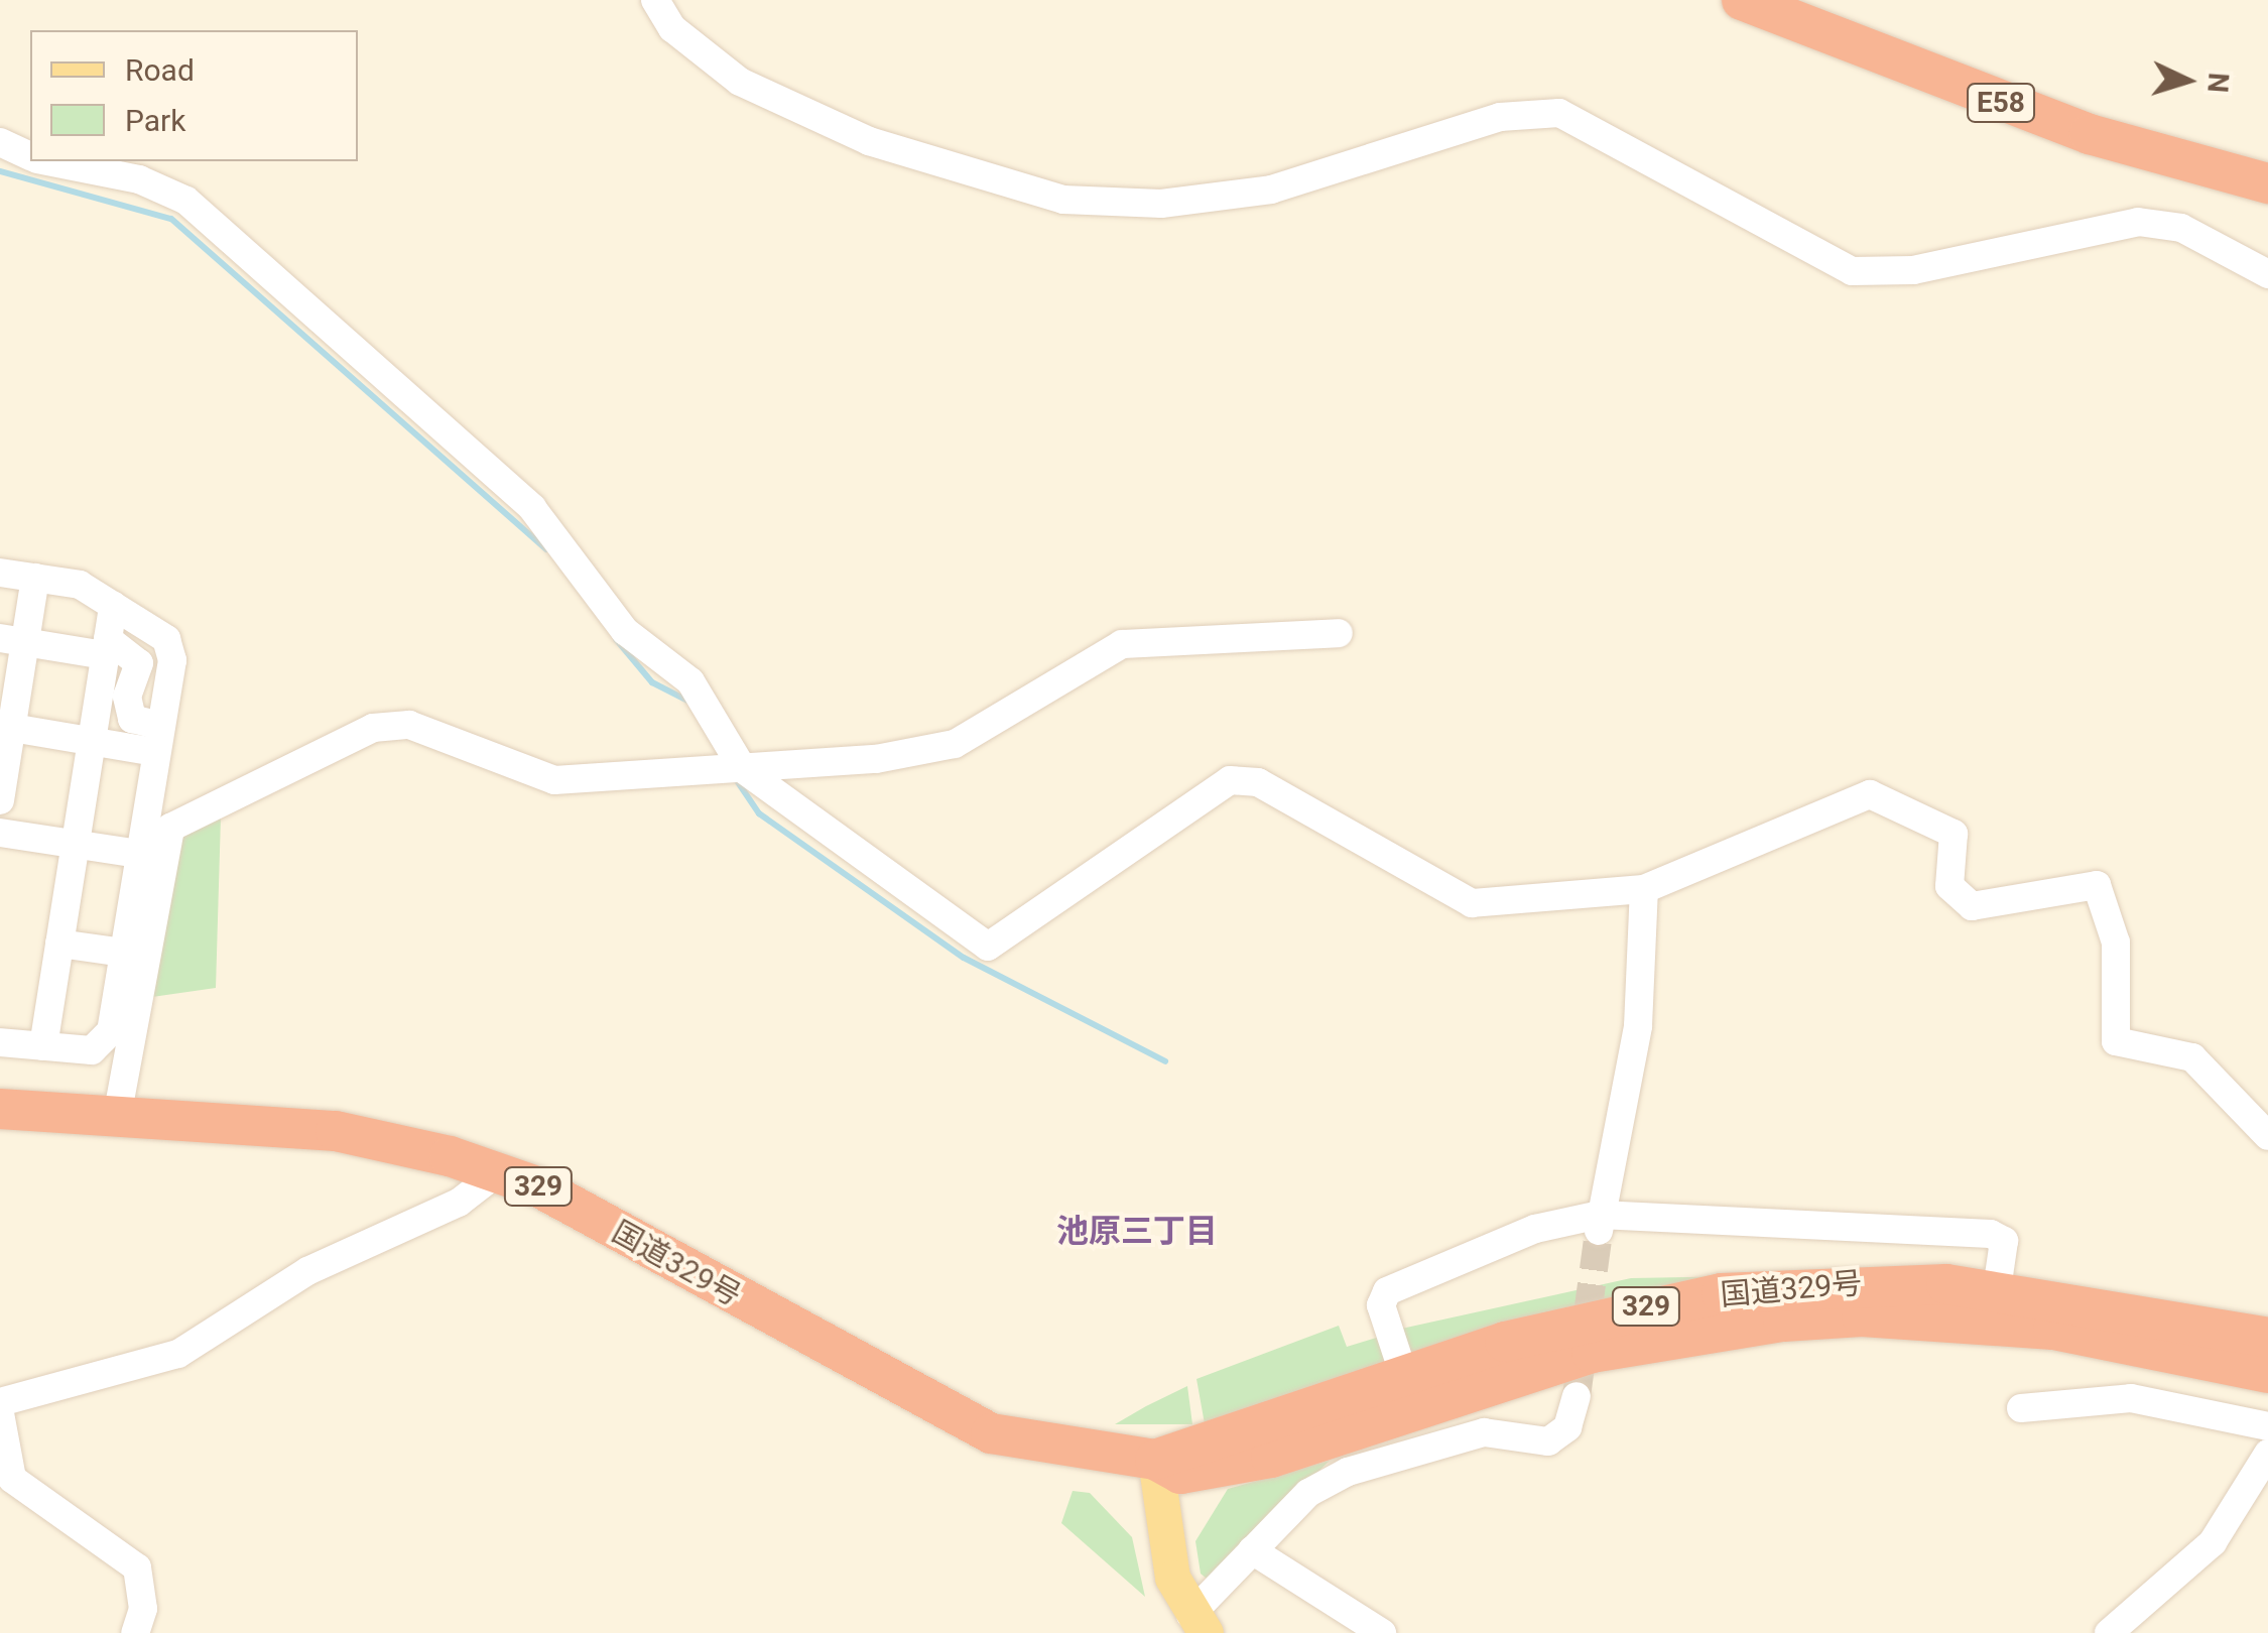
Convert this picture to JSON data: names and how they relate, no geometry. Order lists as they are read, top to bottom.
{
  "streets": {
    "highway": ["E58", "329", "国道329号"]
  },
  "districts": ["池原三丁目"],
  "legend": ["Road", "Park"],
  "north": "right"
}
